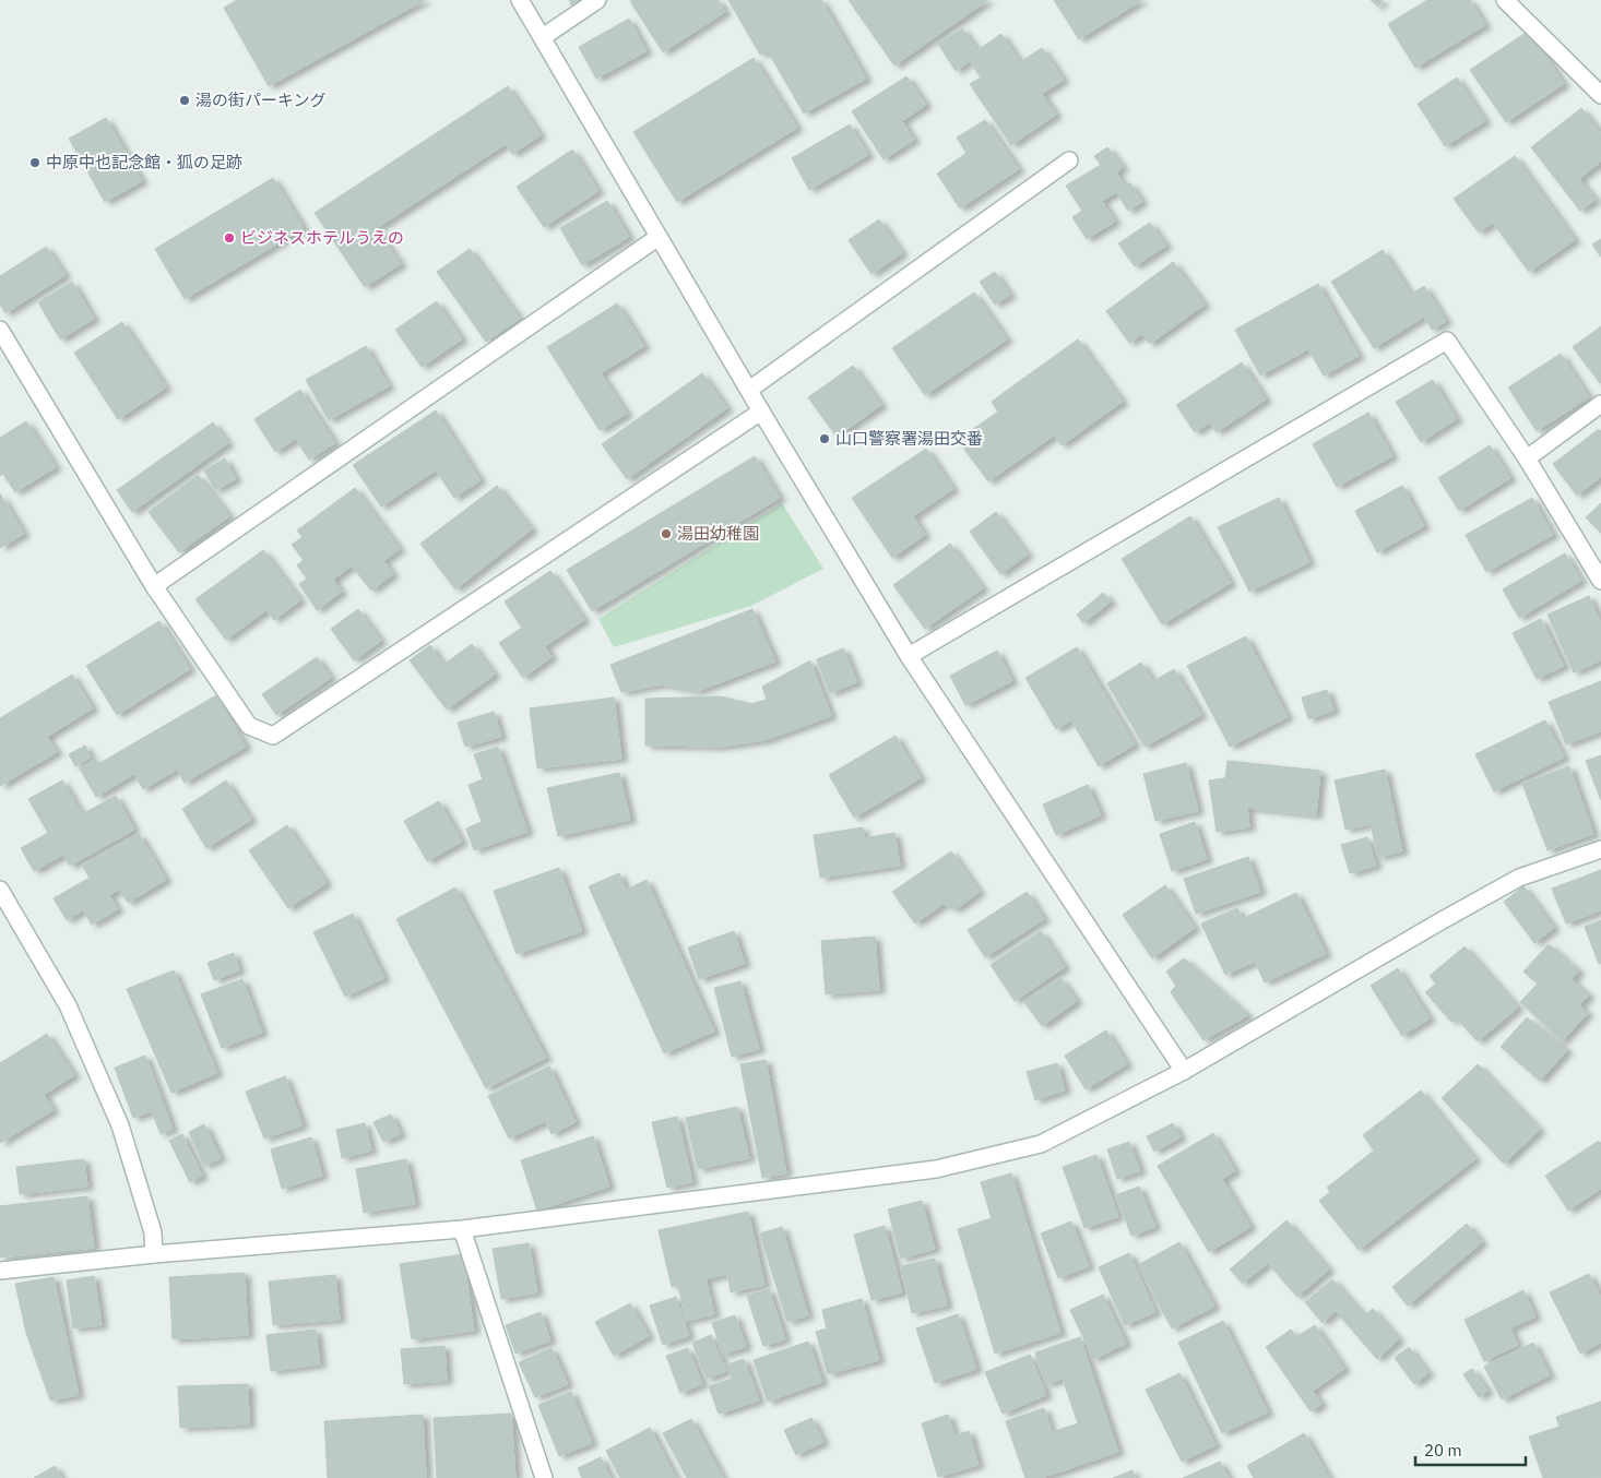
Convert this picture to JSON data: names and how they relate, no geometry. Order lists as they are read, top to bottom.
{
  "places": [
    "湯の街パーキング",
    "中原中也記念館・狐の足跡",
    "ビジネスホテルうえの",
    "山口警察署湯田交番",
    "湯田幼稚園"
  ],
  "scale_bar": "20 m"
}
